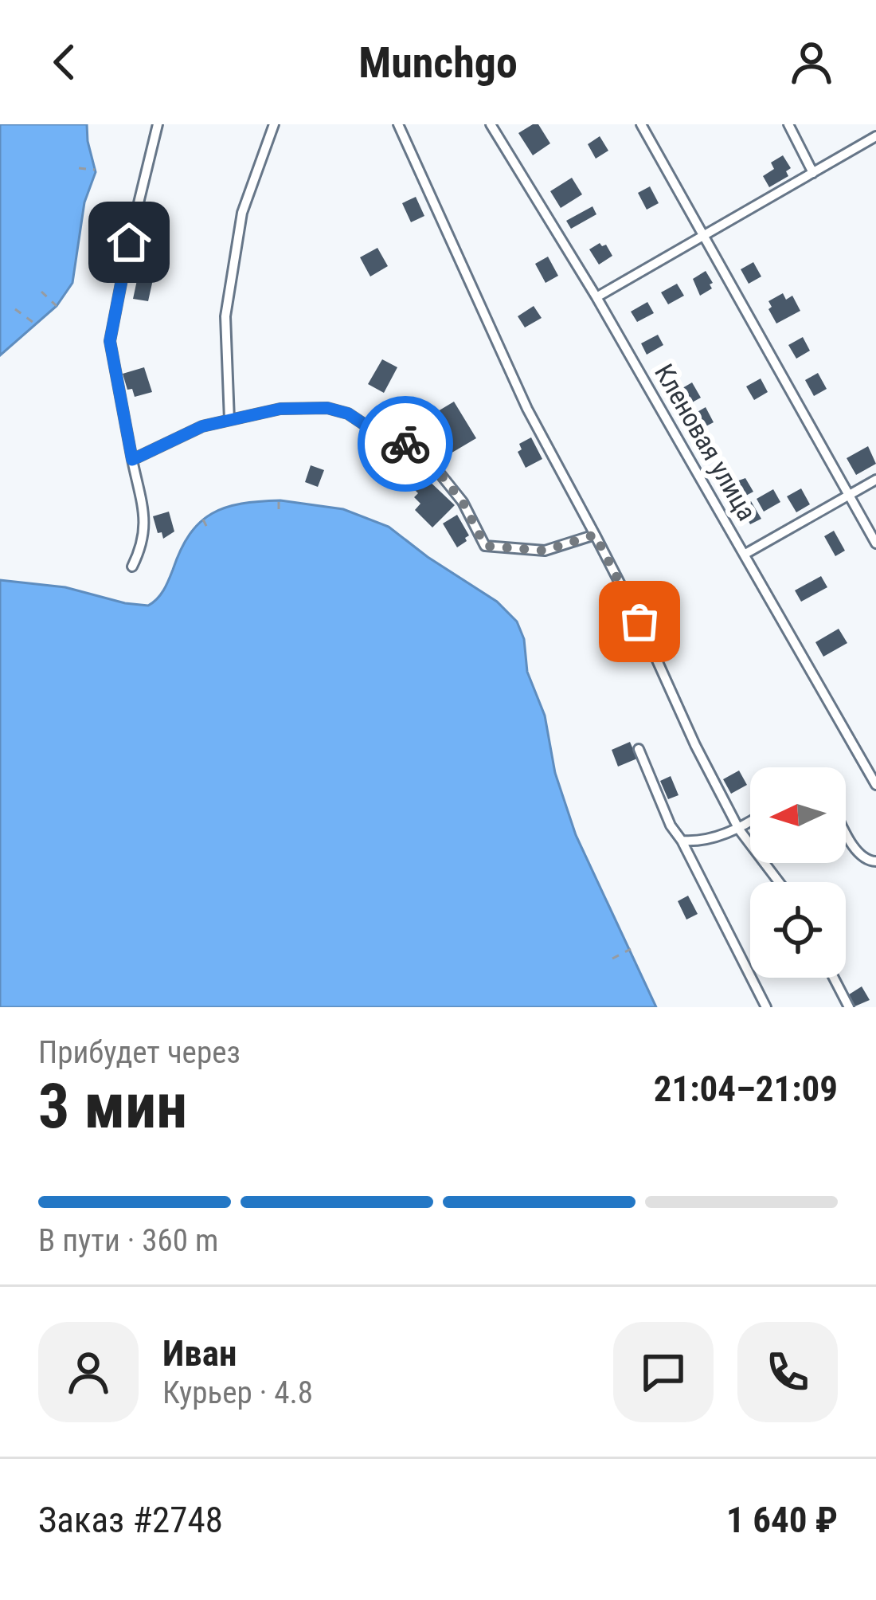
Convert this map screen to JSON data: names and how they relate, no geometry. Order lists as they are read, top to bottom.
{
  "streets": {
    "street": ["Кленовая улица"]
  },
  "north": "left",
  "page": {
    "header": "Munchgo",
    "heading": ["3 мин", "Прибудет через", "21:04–21:09"],
    "panel": [
      "Иван",
      "Курьер · 4.8",
      "Заказ #2748",
      "1 640 ₽"
    ],
    "bar": "В пути · 360 m"
  }
}
